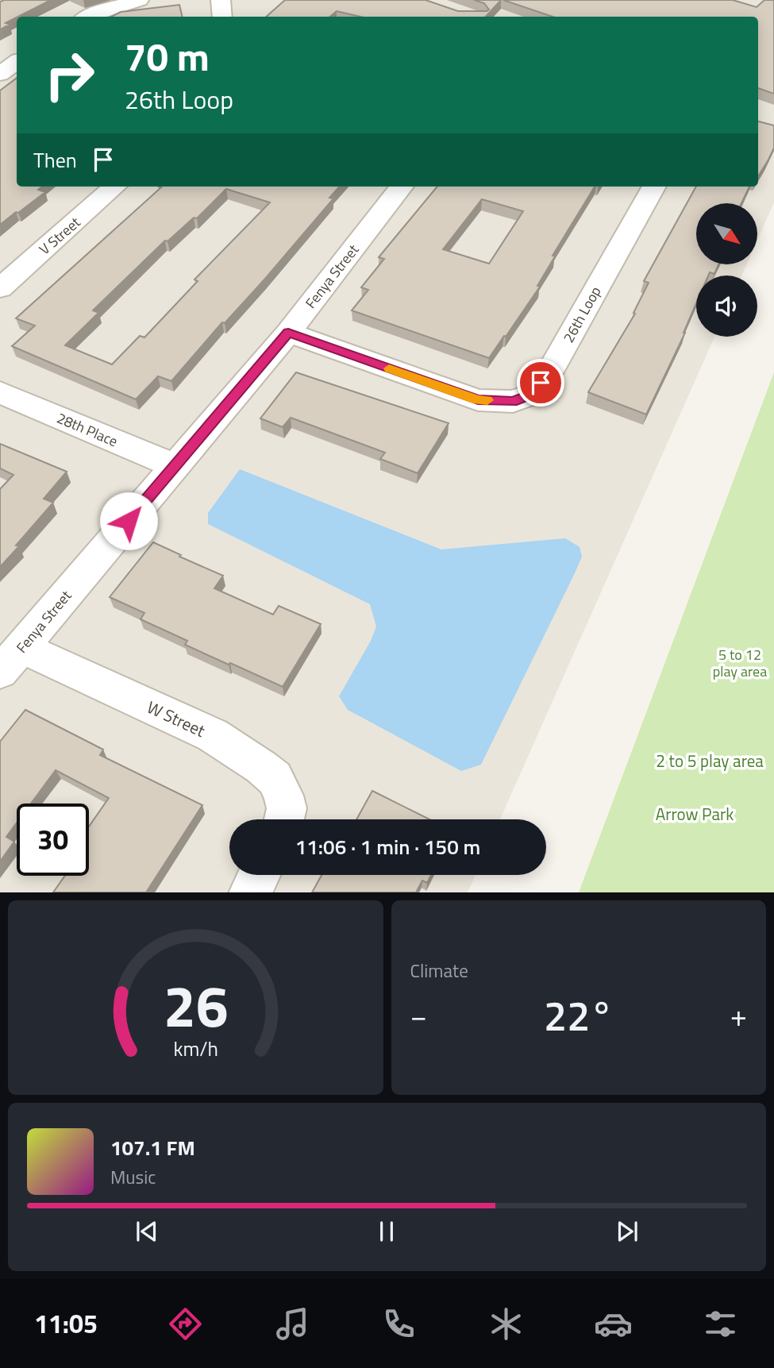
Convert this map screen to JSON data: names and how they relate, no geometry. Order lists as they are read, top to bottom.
{
  "streets": {
    "street": [
      "V Street",
      "Fenya Street",
      "26th Loop",
      "28th Place",
      "W Street"
    ]
  },
  "crossings": [
    ["Fenya Street", "26th Loop"],
    ["Fenya Street", "28th Place"],
    ["Fenya Street", "W Street"]
  ],
  "parks": ["5 to 12 play area", "2 to 5 play area", "Arrow Park"],
  "north": "bottom right",
  "page": {
    "turn": ["70 m", "26th Loop"],
    "then": "Then",
    "limit": "30",
    "trip": "11:06 · 1 min · 150 m",
    "tile": "Climate",
    "heat": ["−", "22°", "+"],
    "song": ["107.1 FM", "Music"],
    "tabs": "11:05",
    "gauge": ["26", "km/h"]
  }
}
